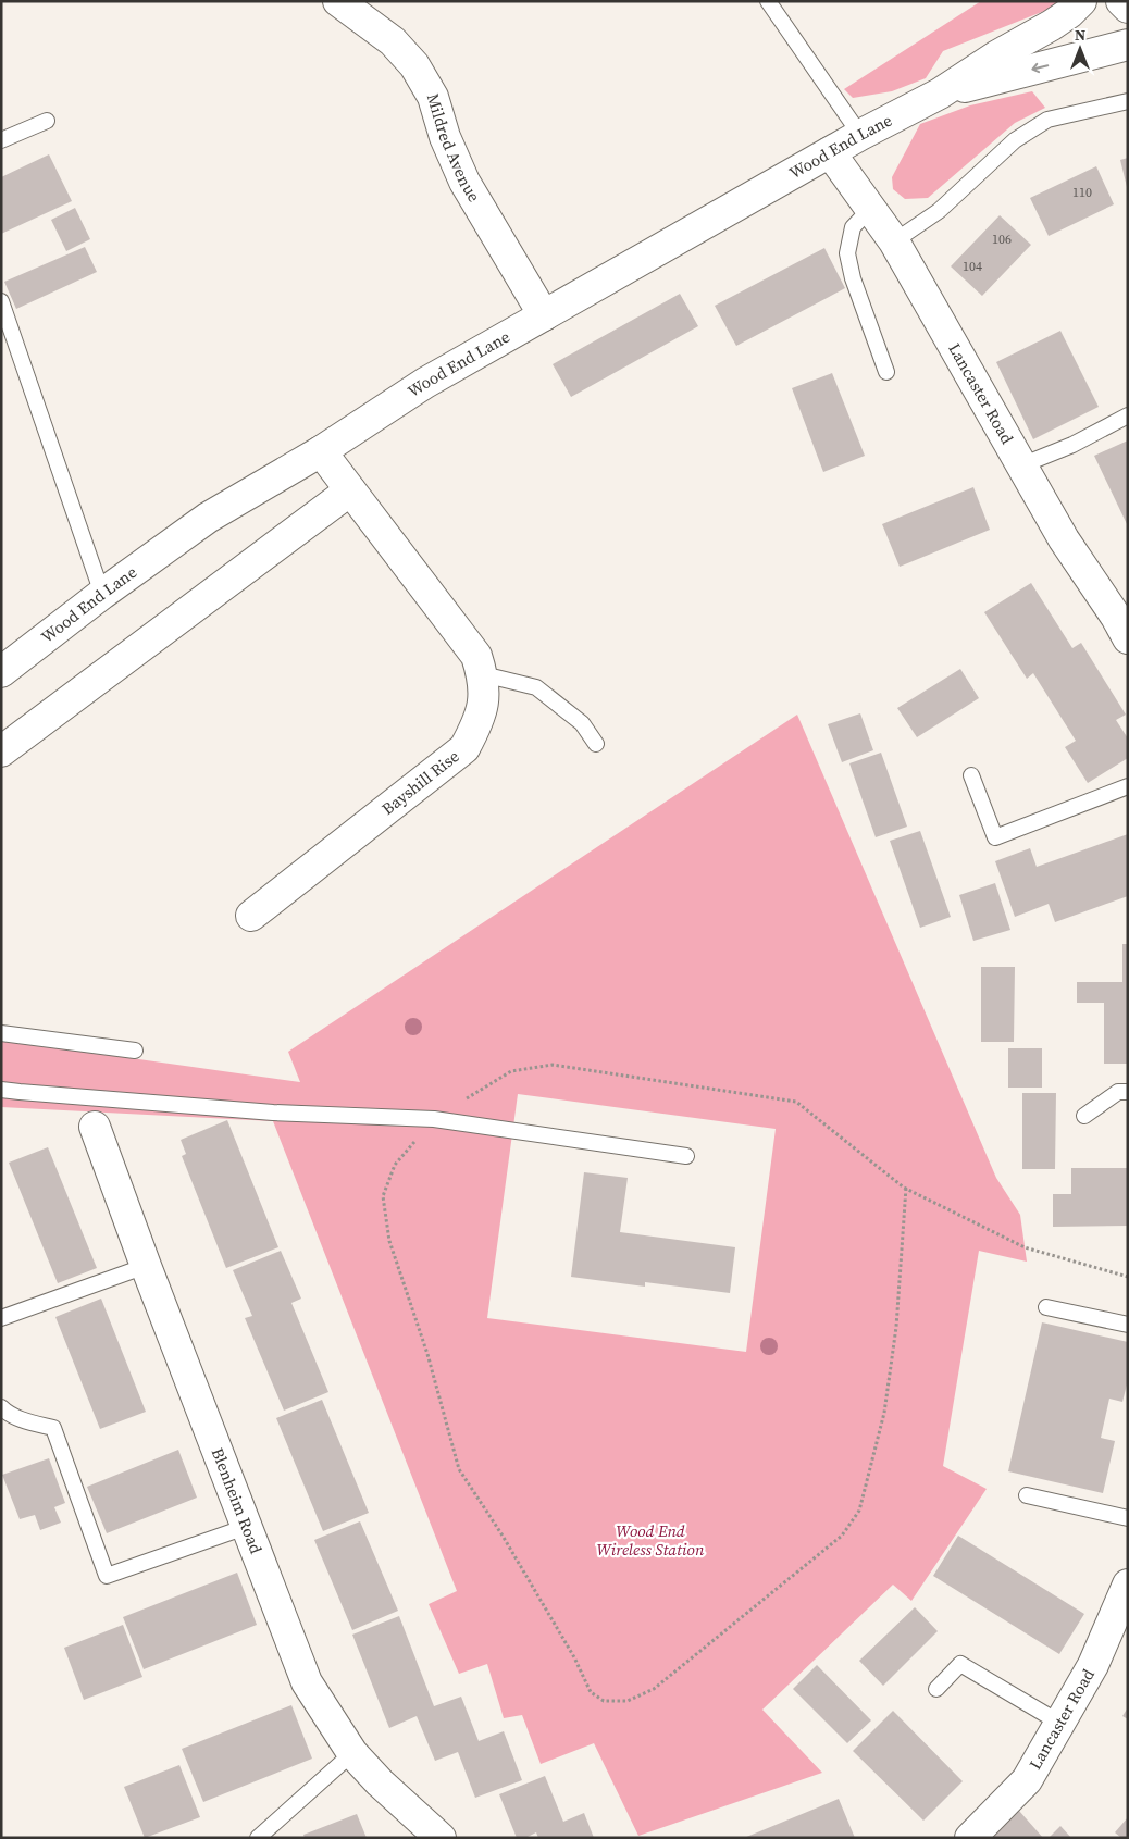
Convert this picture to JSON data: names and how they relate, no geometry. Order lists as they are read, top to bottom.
{
  "streets": {
    "street": [
      "Mildred Avenue",
      "Wood End Lane",
      "Lancaster Road",
      "Bayshill Rise",
      "Blenheim Road"
    ]
  },
  "crossings": [
    ["Mildred Avenue", "Wood End Lane"],
    ["Wood End Lane", "Lancaster Road"],
    ["Wood End Lane", "Bayshill Rise"]
  ],
  "parks": ["Wood End Wireless Station"],
  "house_numbers": ["110", "106", "104"],
  "north": "top"
}
